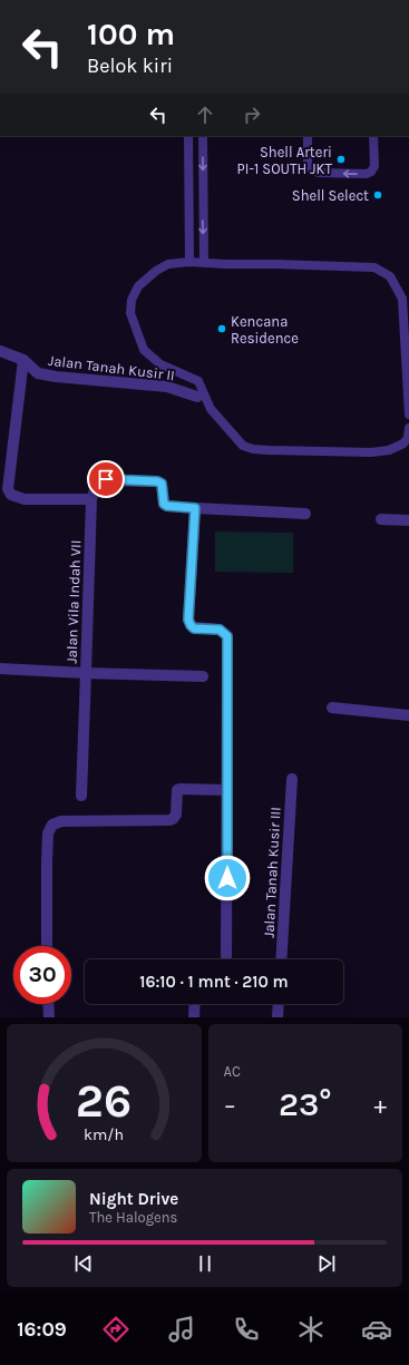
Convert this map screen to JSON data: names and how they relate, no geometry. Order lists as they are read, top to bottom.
{
  "streets": {
    "street": ["Jalan Tanah Kusir II", "Jalan Vila Indah VII", "Jalan Tanah Kusir III"]
  },
  "places": ["Shell Arteri PI-1 SOUTH JKT", "Shell Select", "Kencana Residence"],
  "page": {
    "turn": ["100 m", "Belok kiri"],
    "limit": "30",
    "trip": "16:10 · 1 mnt · 210 m",
    "tile": "AC",
    "heat": ["−", "23°", "+"],
    "song": ["Night Drive", "The Halogens"],
    "tabs": "16:09",
    "gauge": ["26", "km/h"]
  }
}
